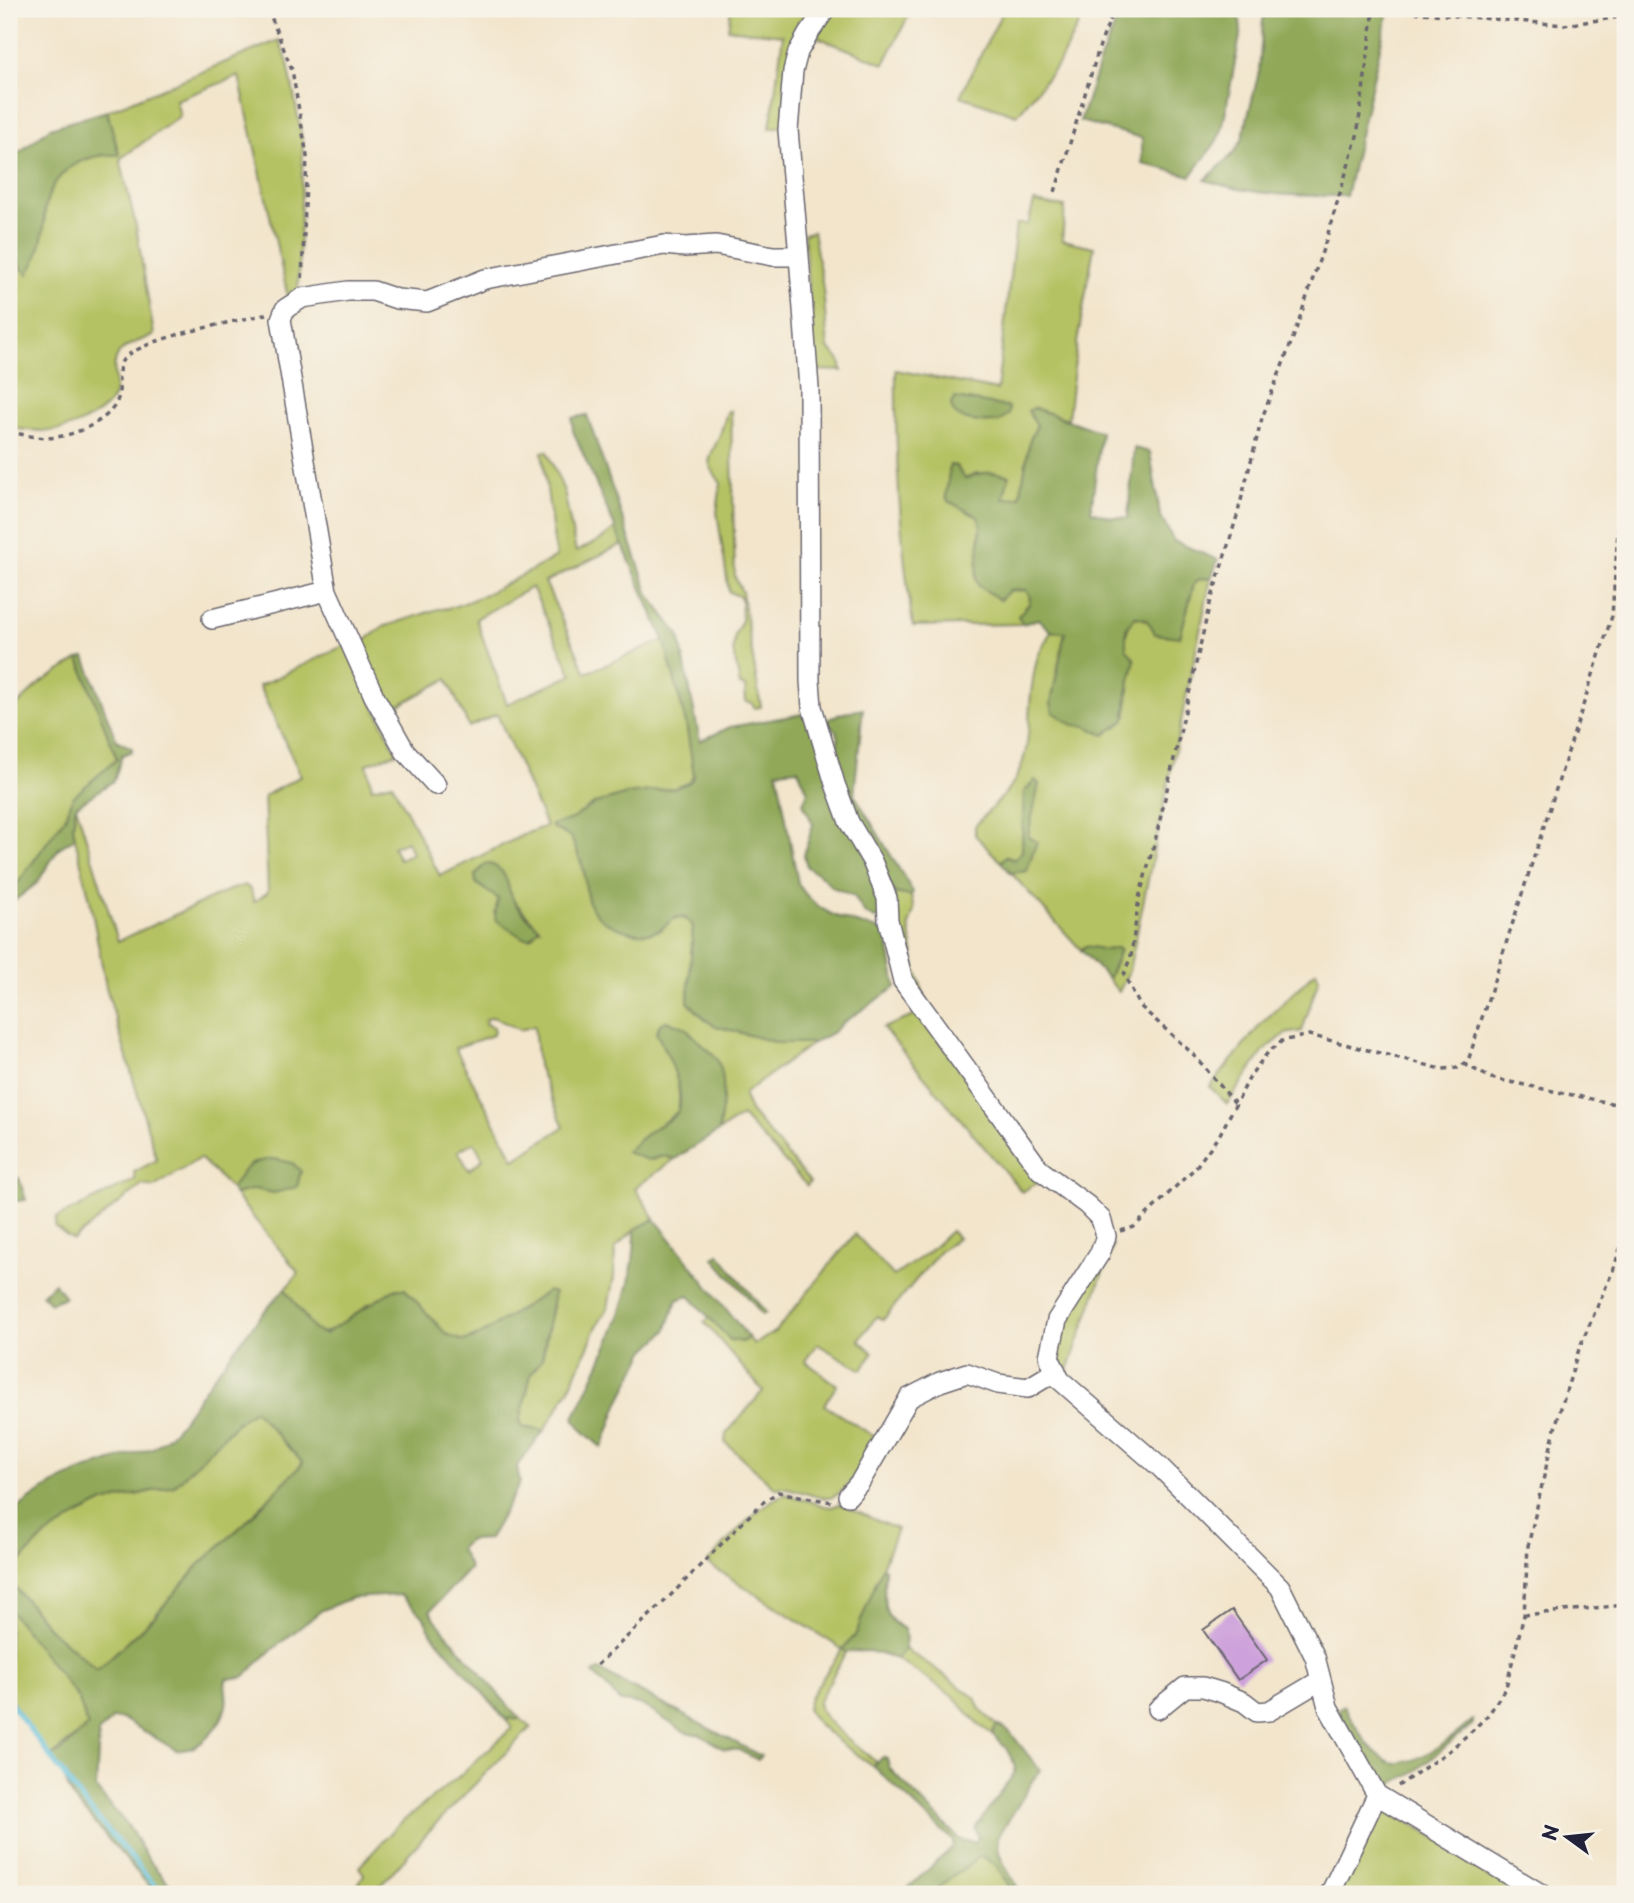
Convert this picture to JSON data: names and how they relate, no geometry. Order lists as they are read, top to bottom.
{
  "north": "left"
}
